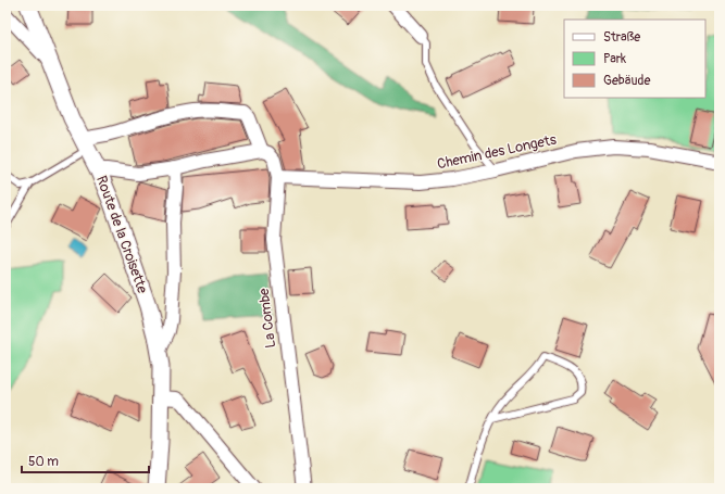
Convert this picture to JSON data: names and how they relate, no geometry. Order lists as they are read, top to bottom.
{
  "streets": {
    "street": ["Chemin des Longets", "Route de la Croisette", "La Combe"]
  },
  "crossings": [
    ["Chemin des Longets", "La Combe"],
    ["Route de la Croisette", "La Combe"]
  ],
  "legend": ["Straße", "Park", "Gebäude"],
  "scale_bar": "50 m"
}
